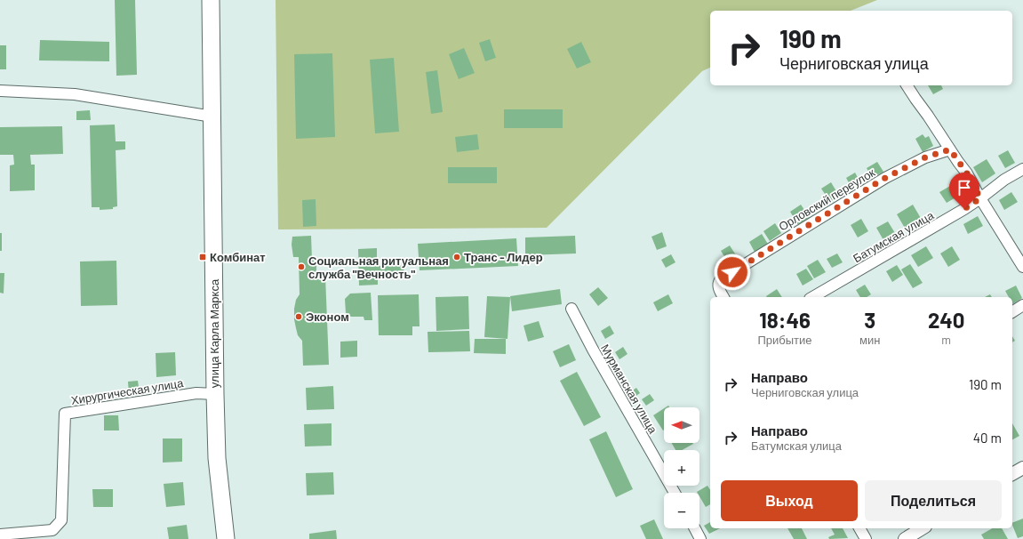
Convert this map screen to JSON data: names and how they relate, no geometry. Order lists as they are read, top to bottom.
{
  "streets": {
    "highway": ["улица Карла Маркса"],
    "street": [
      "Орловский переулок",
      "Батумская улица",
      "Мурманская улица",
      "Хирургическая улица"
    ]
  },
  "crossings": [
    ["улица Карла Маркса", "Хирургическая улица"]
  ],
  "places": {
    "transit": ["Комбинат"],
    "other": ["Транс - Лидер", "Социальная ритуальная служба \"Вечность\"", "Эконом"]
  },
  "north": "left",
  "page": {
    "turn": ["190 m", "Черниговская улица"],
    "eta": [
      "18:46",
      "Прибытие",
      "3",
      "мин",
      "240",
      "m"
    ],
    "list": [
      {
        "name": "Направо",
        "note": "Черниговская улица",
        "value": "190 m"
      },
      {
        "name": "Направо",
        "note": "Батумская улица",
        "value": "40 m"
      }
    ],
    "map_buttons": ["+", "−"],
    "buttons": ["Выход", "Поделиться"]
  }
}
